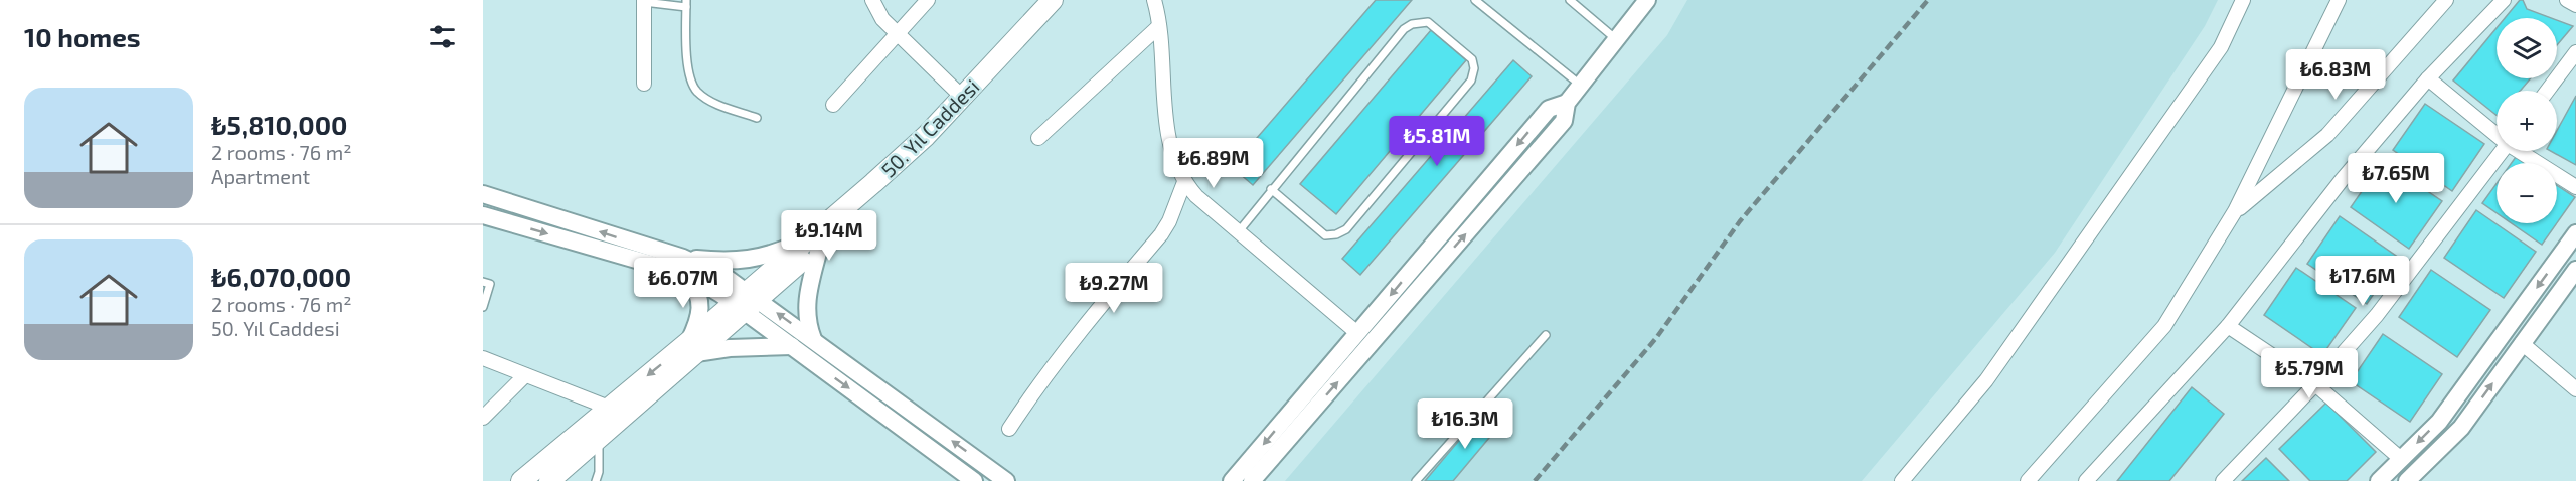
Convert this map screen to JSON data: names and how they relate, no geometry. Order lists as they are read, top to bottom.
{
  "streets": {
    "main road": ["50. Yıl Caddesi"]
  },
  "page": {
    "heading": "10 homes",
    "map_buttons": ["+", "−"],
    "price": [
      "₺6.83M",
      "₺5.81M",
      "₺6.89M",
      "₺7.65M",
      "₺9.14M",
      "₺17.6M",
      "₺6.07M",
      "₺9.27M",
      "₺5.79M",
      "₺16.3M"
    ],
    "list": [
      {
        "name": "₺5,810,000",
        "note": "2 rooms · 76 m² · Apartment"
      },
      {
        "name": "₺6,070,000",
        "note": "2 rooms · 76 m² · 50. Yıl Caddesi"
      }
    ]
  }
}
